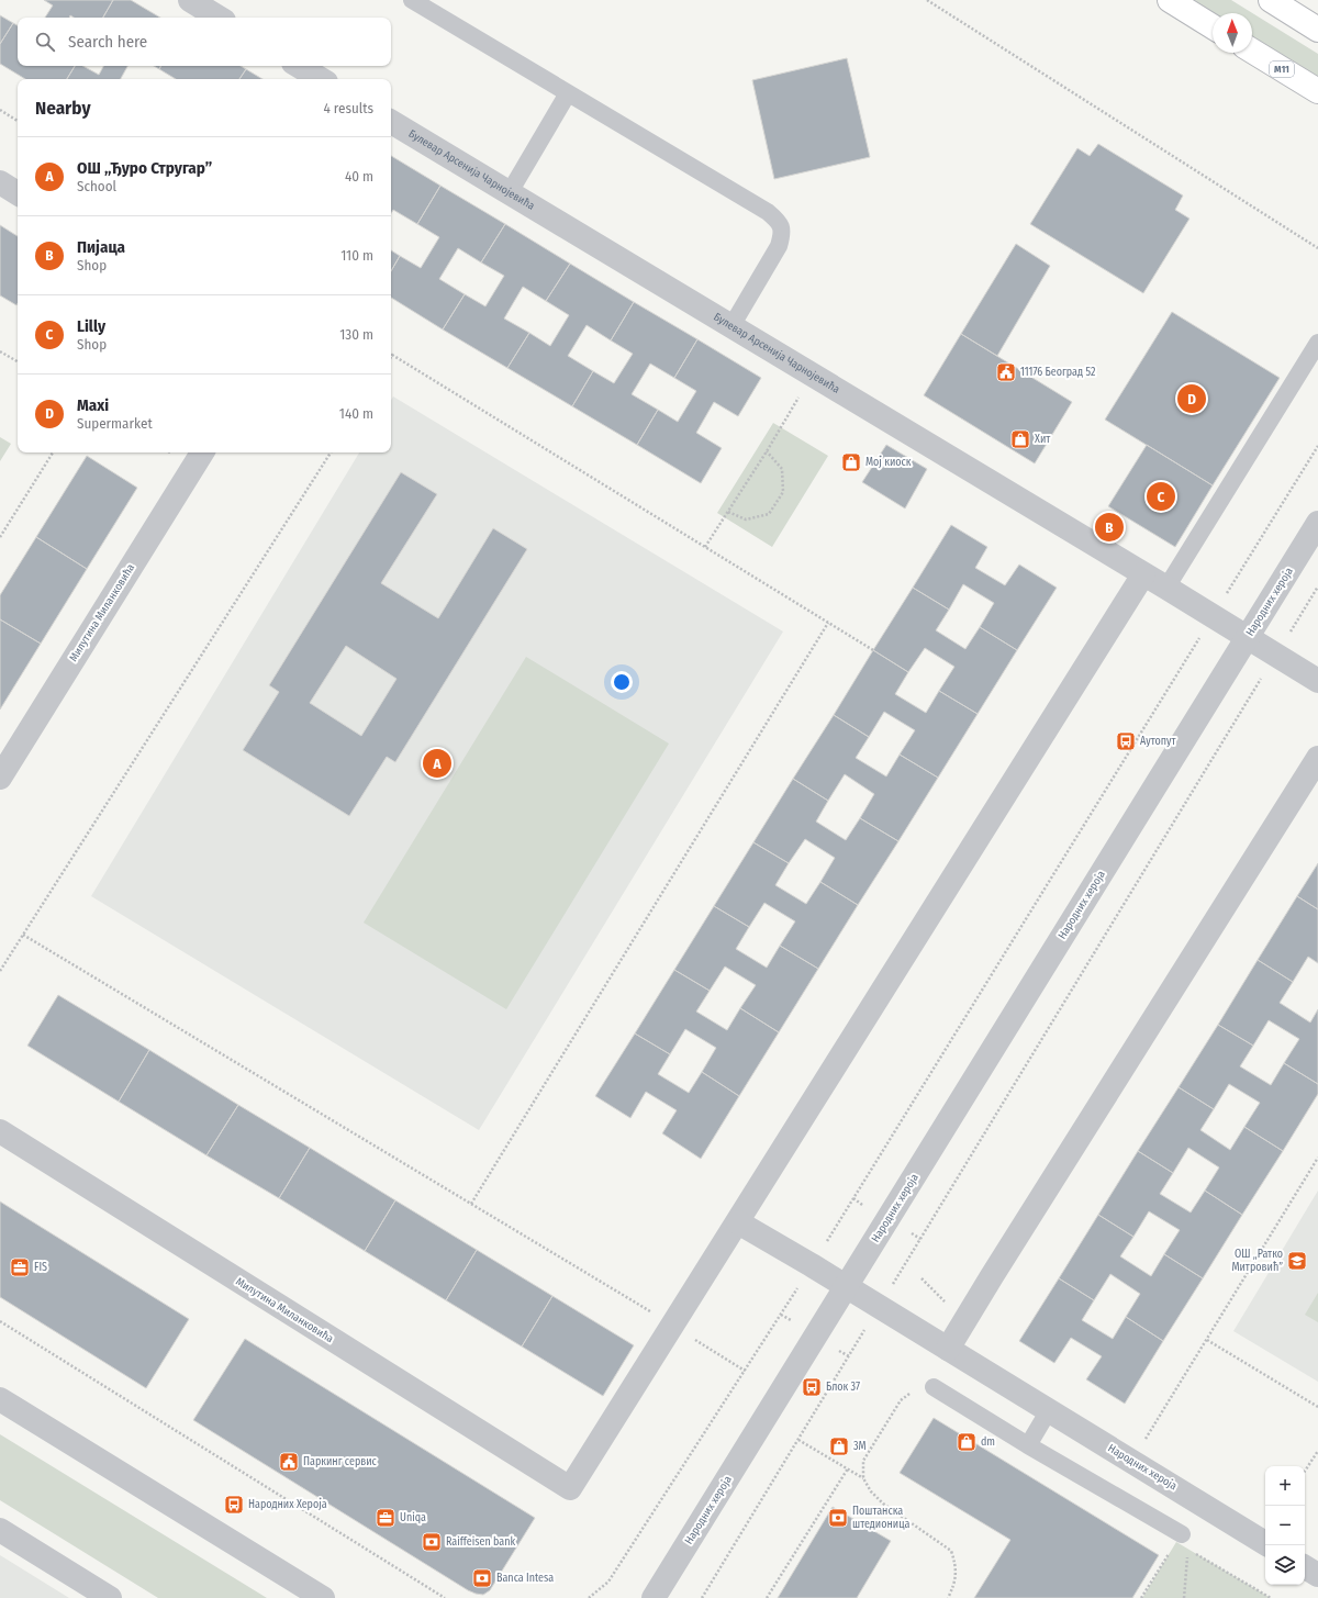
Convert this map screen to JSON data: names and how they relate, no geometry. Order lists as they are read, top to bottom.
{
  "streets": {
    "highway": ["M11"],
    "street": ["Булевар Арсенија Чарнојевића", "Народних хероја", "Милутина Миланковића"]
  },
  "crossings": [
    ["Булевар Арсенија Чарнојевића", "Народних хероја"]
  ],
  "places": {
    "public building": ["11176 Београд 52", "Паркинг сервис"],
    "shop": [
      "Хит",
      "Мој киоск",
      "dm",
      "3M"
    ],
    "bus stop": ["Аутопут", "Блок 37", "Народних Хероја"],
    "school or university": ["ОШ „Ратко Митровић”"],
    "office": ["FIS", "Uniqa"],
    "bank": ["Поштанска штедионица", "Raiffeisen bank", "Banca Intesa"]
  },
  "north": "top",
  "page": {
    "search": "Search here",
    "heading": ["Nearby", "4 results"],
    "list": [
      {
        "mark": "A",
        "name": "ОШ „Ђуро Стругар”",
        "note": "School",
        "value": "40 m"
      },
      {
        "mark": "B",
        "name": "Пијаца",
        "note": "Shop",
        "value": "110 m"
      },
      {
        "mark": "C",
        "name": "Lilly",
        "note": "Shop",
        "value": "130 m"
      },
      {
        "mark": "D",
        "name": "Maxi",
        "note": "Supermarket",
        "value": "140 m"
      }
    ],
    "pins": [
      "D",
      "C",
      "B",
      "A"
    ],
    "map_buttons": ["+", "−"]
  }
}
